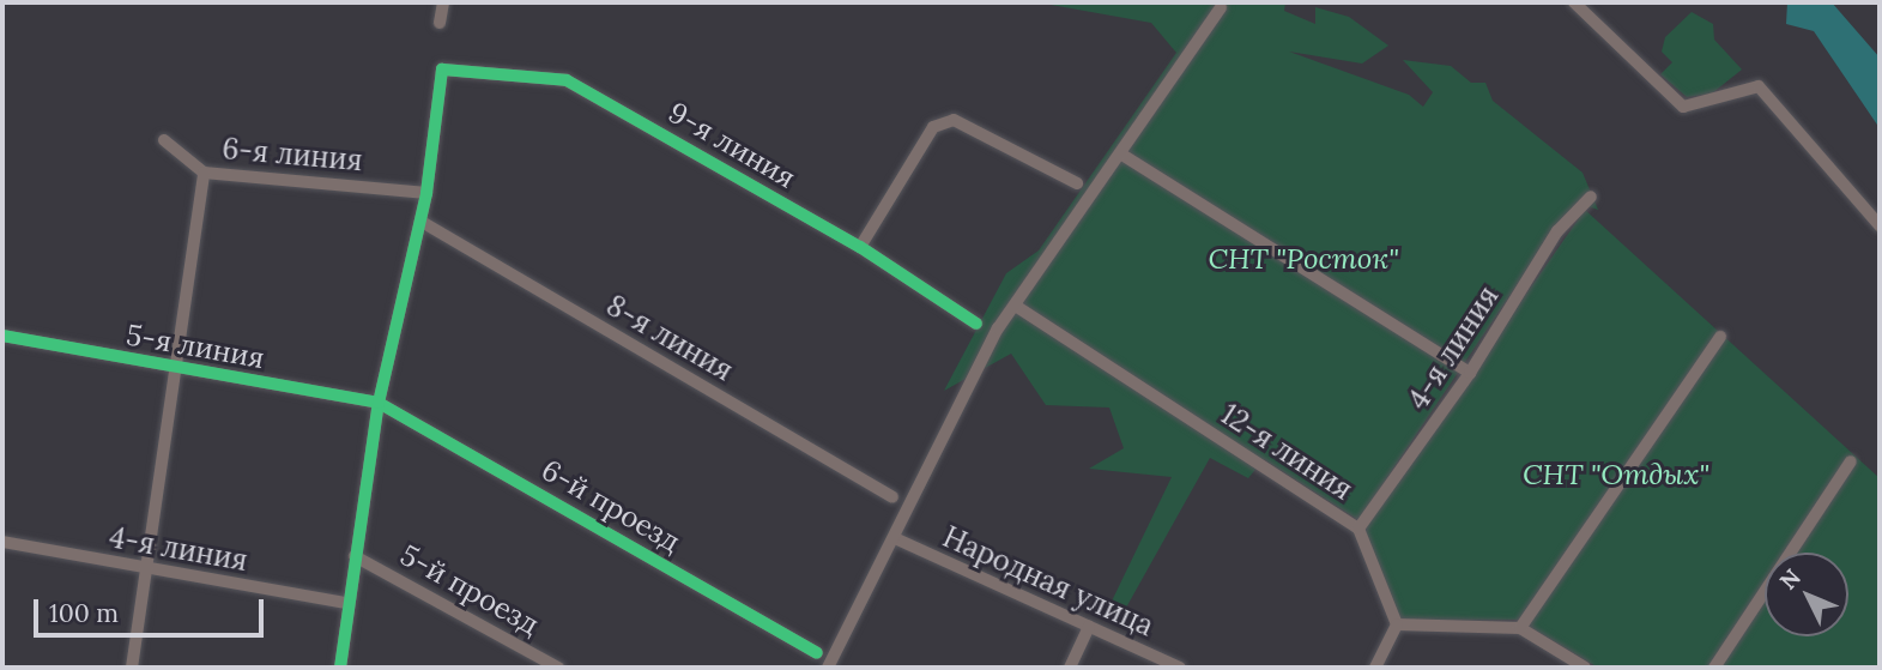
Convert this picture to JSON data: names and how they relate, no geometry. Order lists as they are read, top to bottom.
{
  "streets": {
    "street": [
      "9-я линия",
      "6-я линия",
      "8-я линия",
      "5-я линия",
      "4-я линия",
      "12-я линия",
      "6-й проезд",
      "Народная улица",
      "5-й проезд"
    ]
  },
  "crossings": [
    ["9-я линия", "6-я линия"],
    ["5-я линия", "6-й проезд"],
    ["4-я линия", "12-я линия"]
  ],
  "parks": ["СНТ \"Росток\"", "СНТ \"Отдых\""],
  "scale_bar": "100 m",
  "north": "top left"
}
